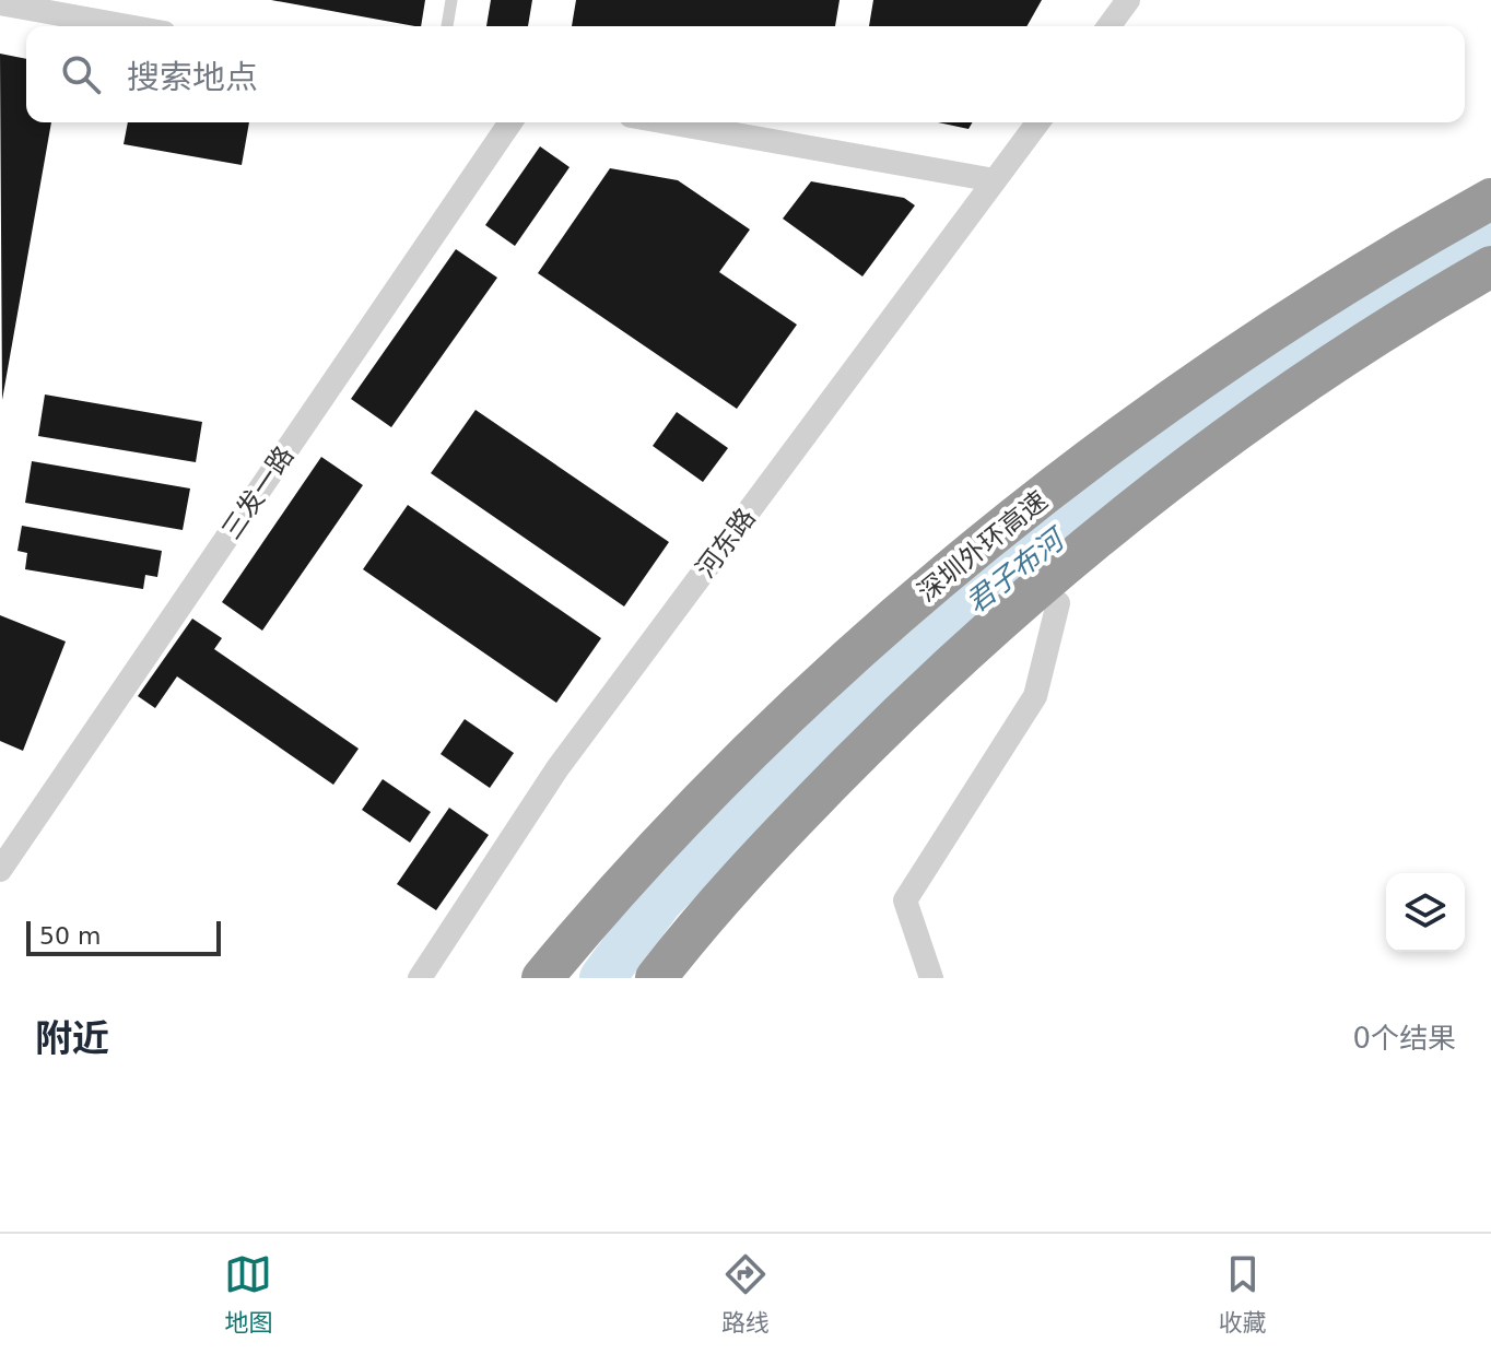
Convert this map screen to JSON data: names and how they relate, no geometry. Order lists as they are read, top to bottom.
{
  "streets": {
    "highway": ["深圳外环高速"],
    "street": ["三发一路", "河东路"]
  },
  "water": ["君子布河"],
  "scale_bar": "50 m",
  "page": {
    "search": "搜索地点",
    "scale": "50 m",
    "heading": ["附近", "0个结果"],
    "nav": ["地图", "路线", "收藏"]
  }
}
